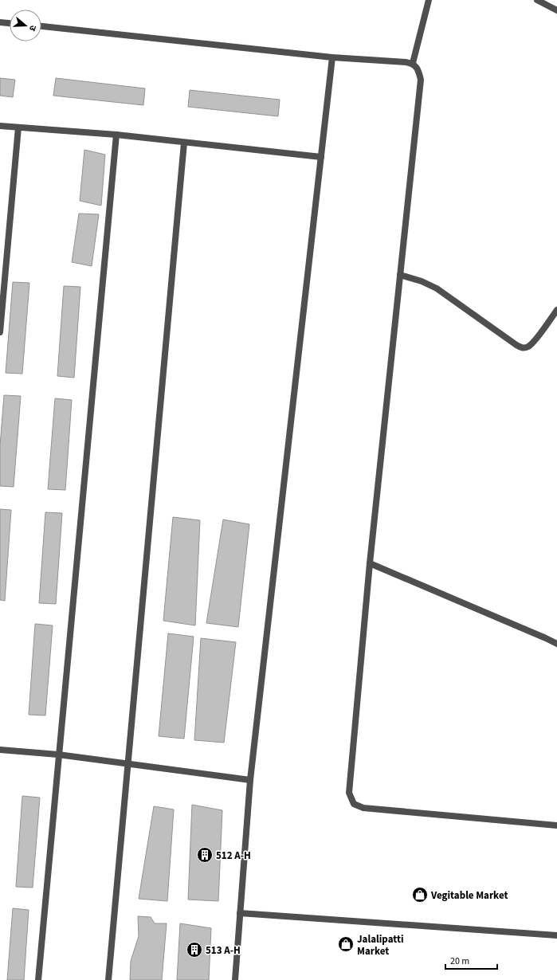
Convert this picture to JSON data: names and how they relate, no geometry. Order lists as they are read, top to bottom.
{
  "places": {
    "building": ["512 A-H", "513 A-H"],
    "shop": ["Vegitable Market", "Jalalipatti Market"]
  },
  "scale_bar": "20 m",
  "north": "right"
}
